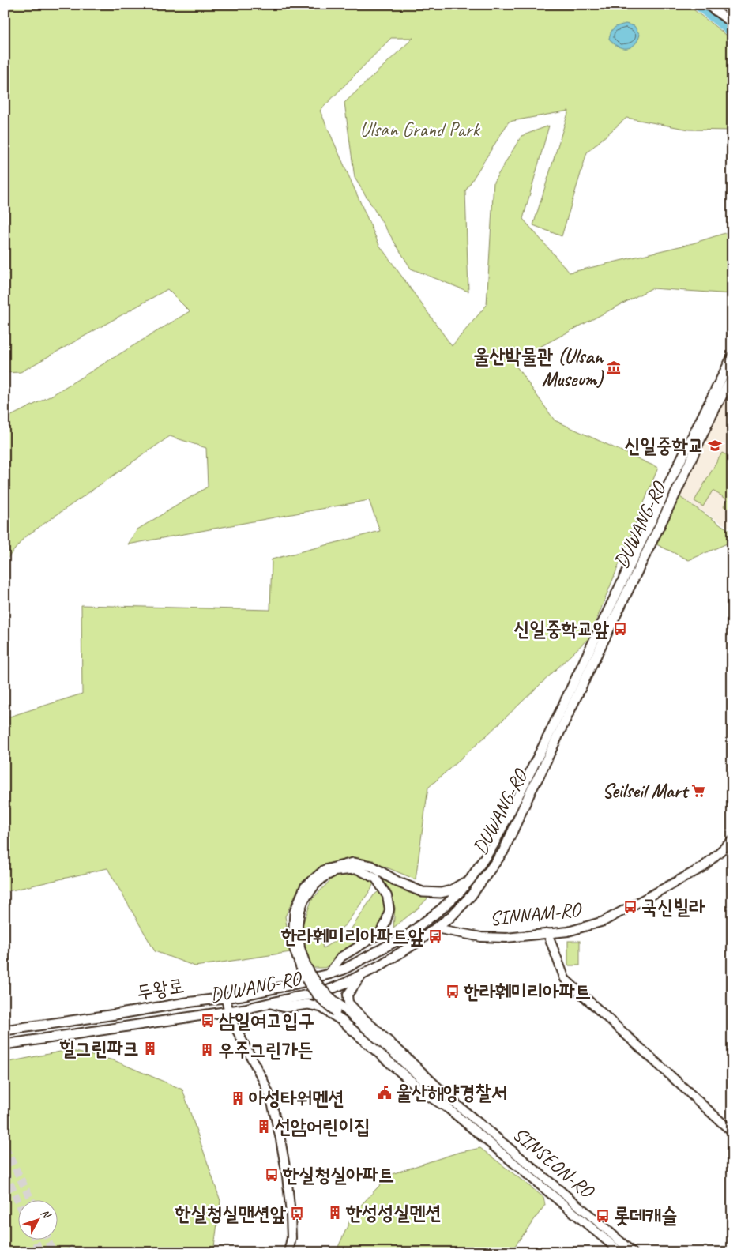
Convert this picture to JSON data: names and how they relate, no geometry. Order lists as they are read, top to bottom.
{
  "streets": {
    "main road": [
      "DUWANG-RO",
      "SINNAM-RO",
      "두왕로",
      "SINSEON-RO"
    ]
  },
  "crossings": [
    ["DUWANG-RO", "SINNAM-RO"]
  ],
  "parks": ["Ulsan Grand Park"],
  "places": {
    "museum": ["울산박물관 (Ulsan Museum)"],
    "school or university": ["신일중학교"],
    "bus stop": [
      "신일중학교앞",
      "국신빌라",
      "한라훼미리아파트앞",
      "한라훼미리아파트",
      "삼일여고입구",
      "한실청실아파트",
      "한실청실맨션앞",
      "롯데캐슬"
    ],
    "supermarket": ["Seilseil Mart"],
    "building": [
      "힐그린파크",
      "우주그린가든",
      "아성타워멘션",
      "선암어린이집",
      "한성성실멘션"
    ],
    "public building": ["울산해양경찰서"]
  },
  "north": "top right"
}
